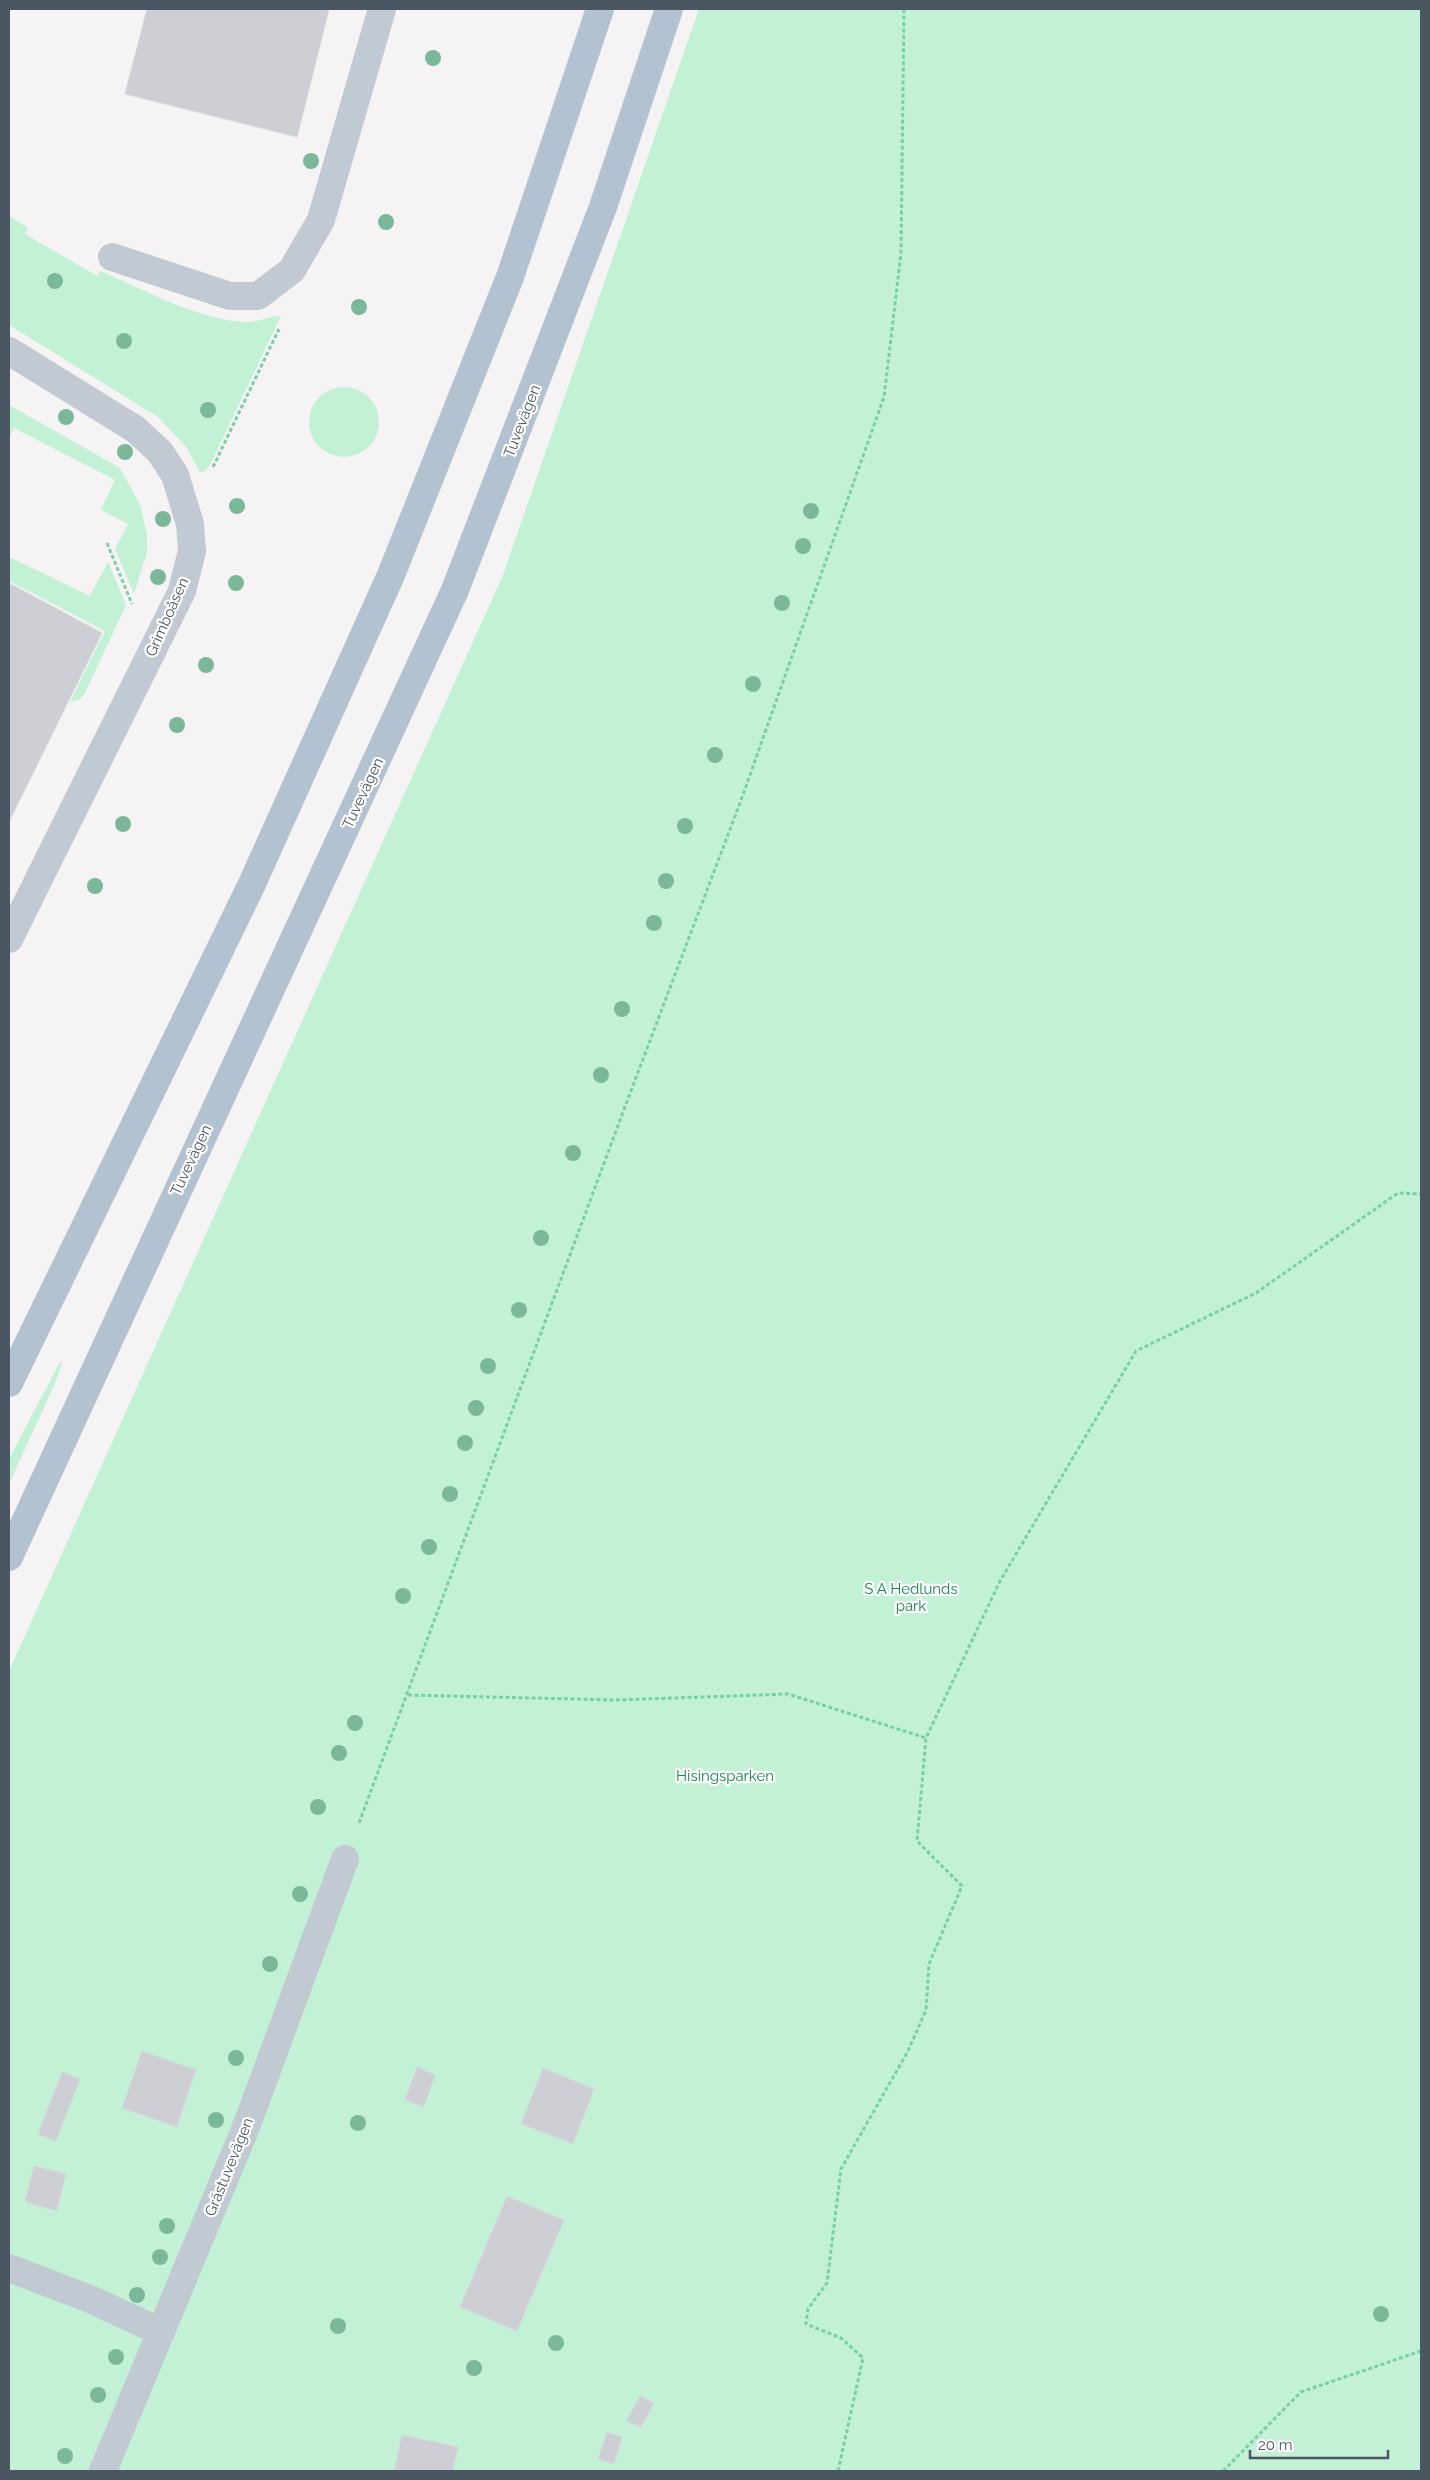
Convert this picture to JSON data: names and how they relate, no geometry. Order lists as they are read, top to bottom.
{
  "streets": {
    "main road": ["Tuvevägen"],
    "street": ["Grimboåsen", "Grästuvevägen"]
  },
  "parks": ["S A Hedlunds park", "Hisingsparken"],
  "scale_bar": "20 m"
}
